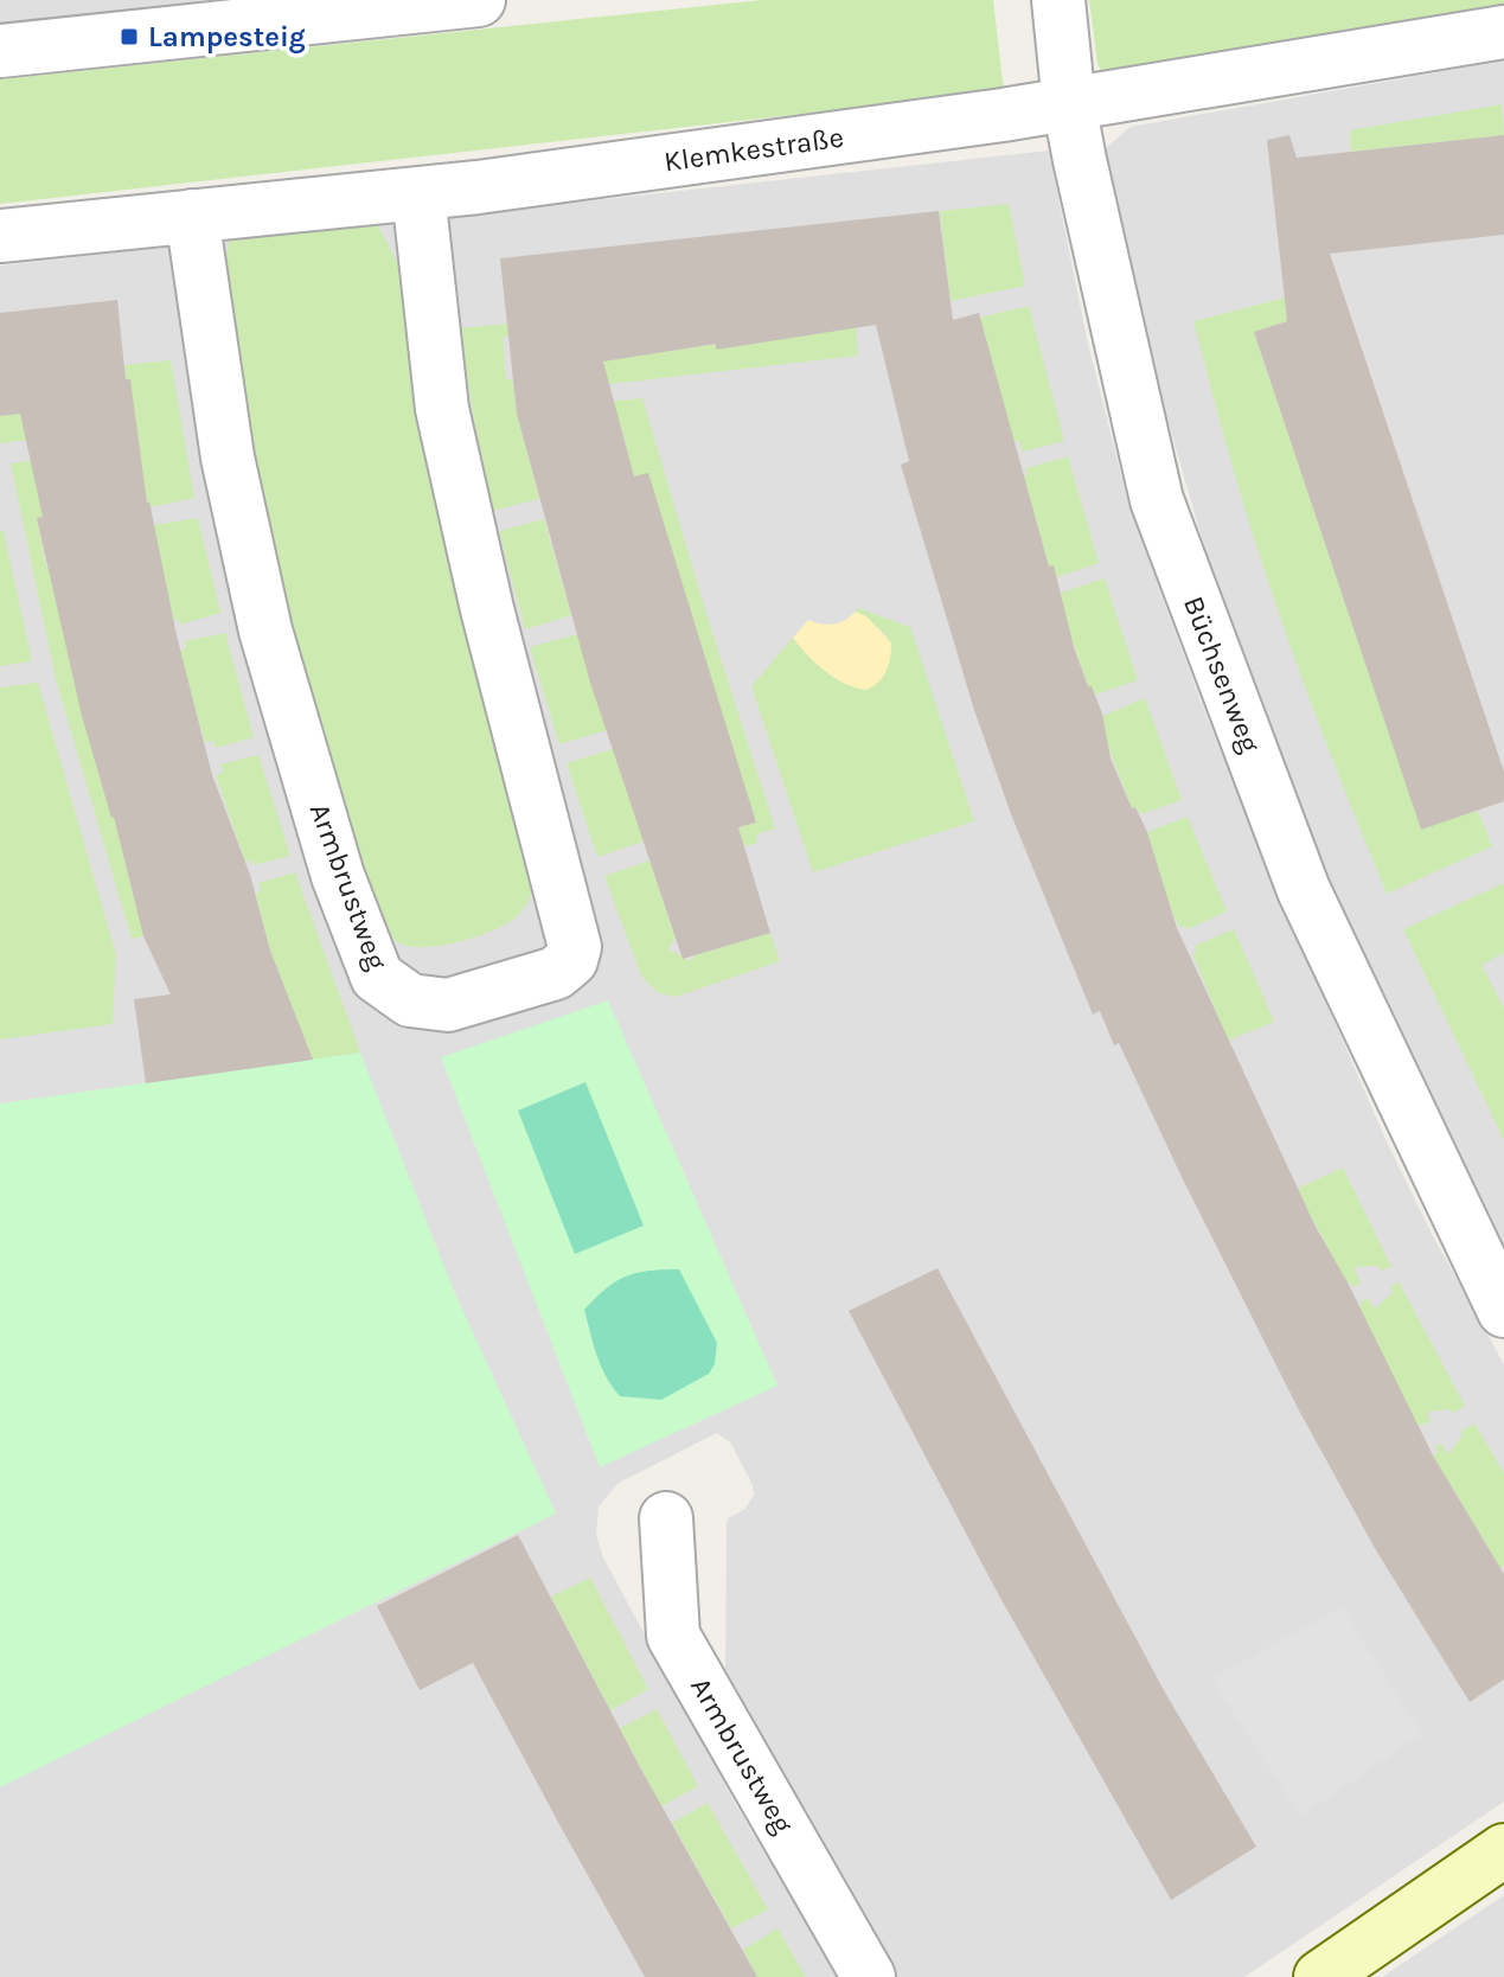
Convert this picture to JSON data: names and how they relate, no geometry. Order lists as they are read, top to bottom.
{
  "streets": {
    "street": ["Klemkestraße", "Büchsenweg", "Armbrustweg"]
  },
  "crossings": [
    ["Klemkestraße", "Büchsenweg"],
    ["Klemkestraße", "Armbrustweg"]
  ],
  "places": {
    "transit": ["Lampesteig"]
  }
}
